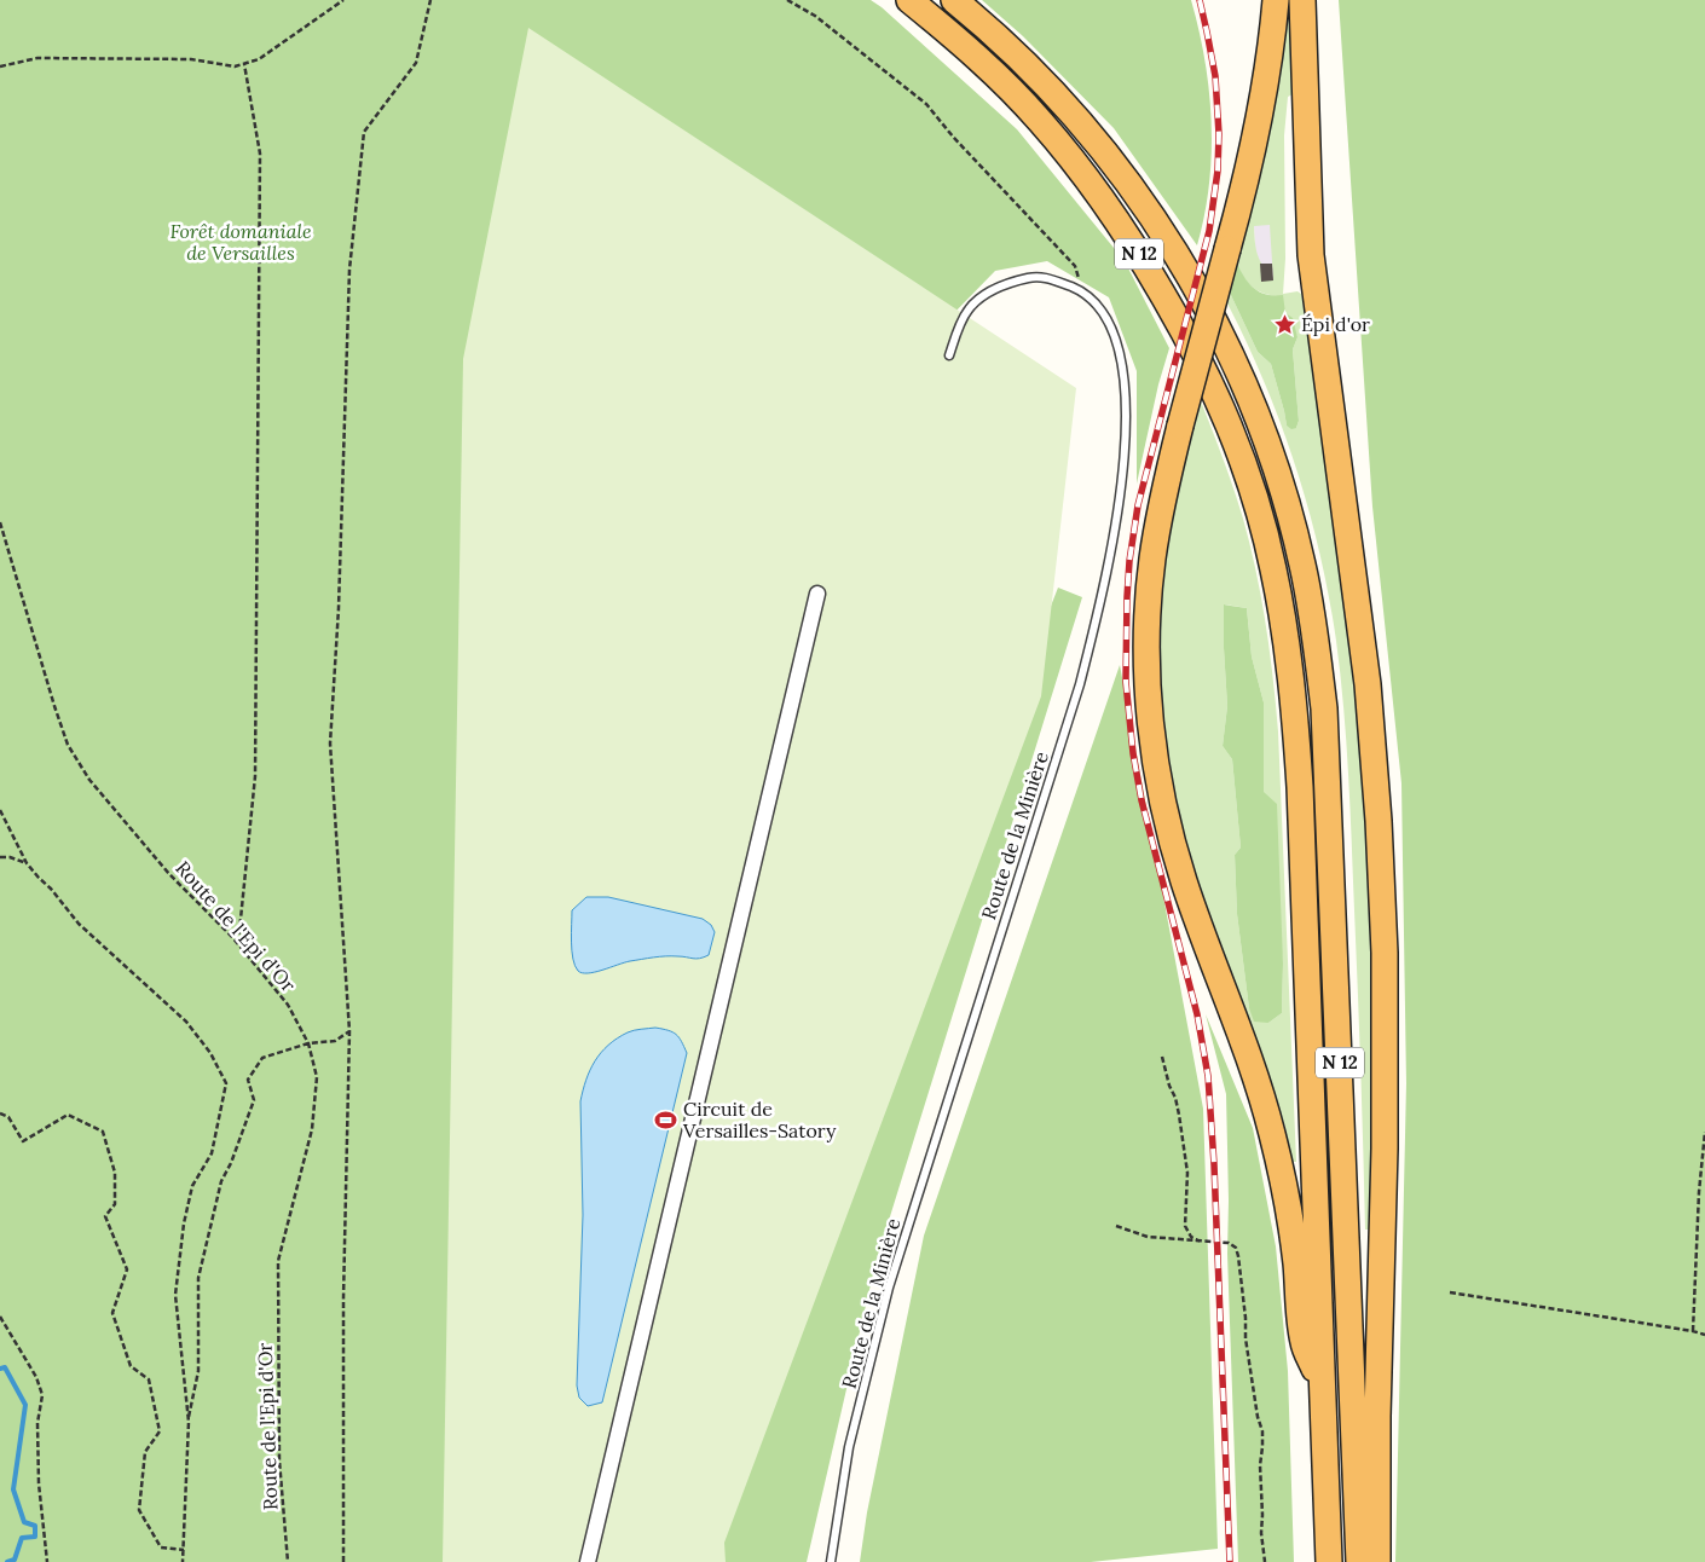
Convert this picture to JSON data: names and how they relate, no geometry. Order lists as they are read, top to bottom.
{
  "streets": {
    "highway": ["N 12"],
    "lane": ["Route de la Minière"],
    "path": ["Route de l'Epi d'Or"]
  },
  "parks": ["Forêt domaniale de Versailles"],
  "places": {
    "place": ["Épi d'or"],
    "sports": ["Circuit de Versailles-Satory"]
  }
}
